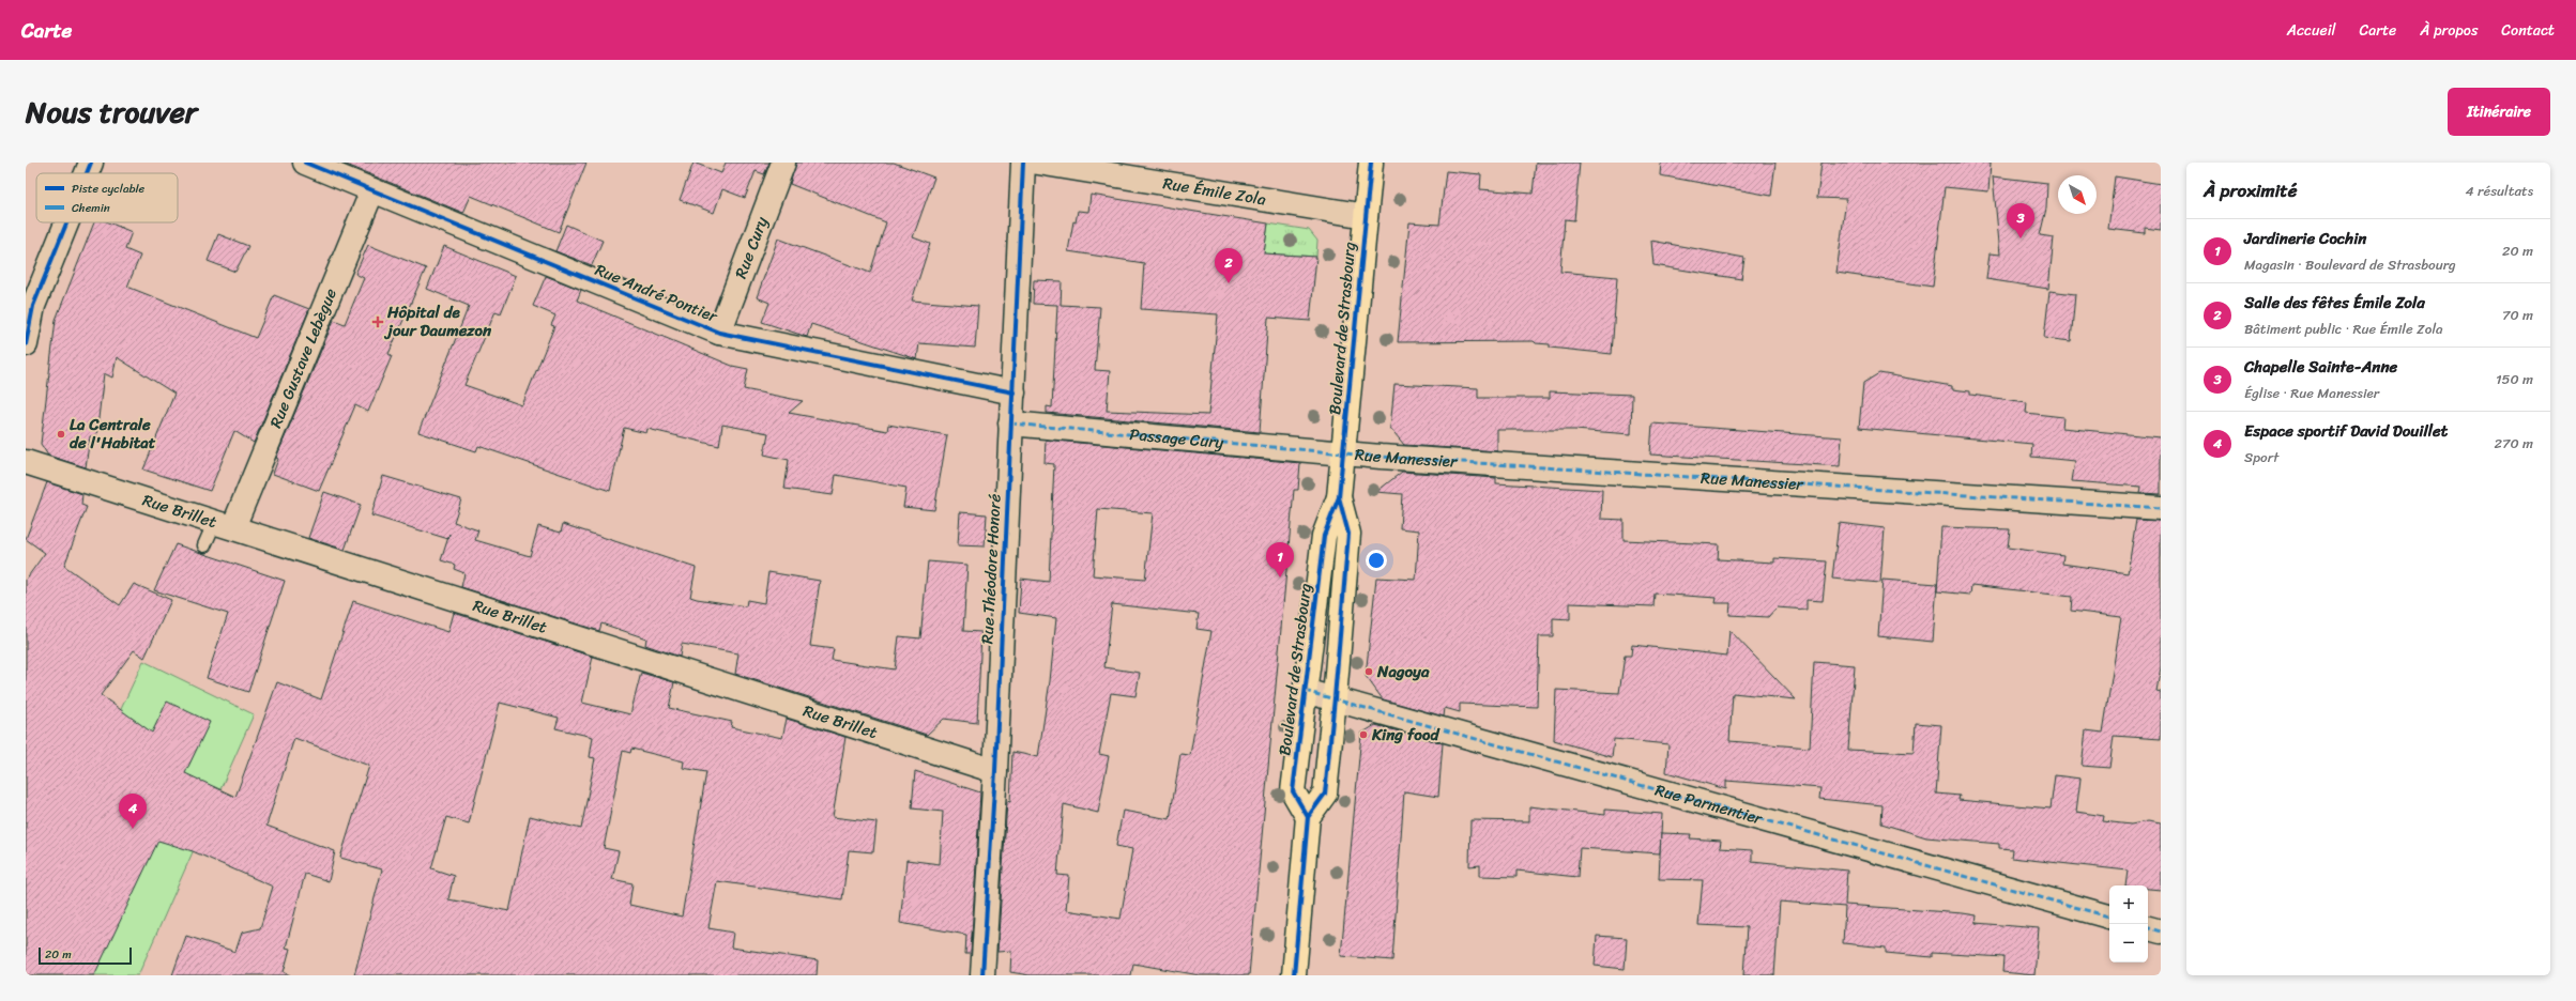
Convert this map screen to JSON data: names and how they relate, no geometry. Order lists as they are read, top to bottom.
{
  "streets": {
    "main road": ["Boulevard de Strasbourg"],
    "street": [
      "Rue Émile Zola",
      "Rue Cury",
      "Rue André Pontier",
      "Rue Gustave Lebègue",
      "Passage Cury",
      "Rue Manessier",
      "Rue Brillet",
      "Rue Théodore Honoré",
      "Rue Parmentier"
    ]
  },
  "crossings": [
    ["Rue Émile Zola", "Boulevard de Strasbourg"],
    ["Rue Cury", "Rue André Pontier"],
    ["Rue André Pontier", "Rue Gustave Lebègue"],
    ["Rue André Pontier", "Rue Théodore Honoré"],
    ["Boulevard de Strasbourg", "Passage Cury"],
    ["Boulevard de Strasbourg", "Rue Manessier"],
    ["Boulevard de Strasbourg", "Rue Parmentier"],
    ["Rue Gustave Lebègue", "Rue Brillet"],
    ["Passage Cury", "Rue Manessier"],
    ["Passage Cury", "Rue Théodore Honoré"],
    ["Rue Brillet", "Rue Théodore Honoré"]
  ],
  "places": {
    "health": ["Hôpital de jour Daumezon"],
    "other": ["La Centrale de l'Habitat", "Nagoya", "King food"]
  },
  "legend": ["Piste cyclable", "Chemin"],
  "scale_bar": "20 m",
  "north": "bottom right",
  "page": {
    "header": "Carte",
    "nav": [
      "Accueil",
      "Carte",
      "À propos",
      "Contact"
    ],
    "title": "Nous trouver",
    "buttons": "Itinéraire",
    "heading": ["À proximité", "4 résultats"],
    "pins": [
      "3",
      "2",
      "1",
      "4"
    ],
    "list": [
      {
        "mark": "1",
        "name": "Jardinerie Cochin",
        "note": "Magasin · Boulevard de Strasbourg",
        "value": "20 m"
      },
      {
        "mark": "2",
        "name": "Salle des fêtes Émile Zola",
        "note": "Bâtiment public · Rue Émile Zola",
        "value": "70 m"
      },
      {
        "mark": "3",
        "name": "Chapelle Sainte-Anne",
        "note": "Église · Rue Manessier",
        "value": "150 m"
      },
      {
        "mark": "4",
        "name": "Espace sportif David Douillet",
        "note": "Sport",
        "value": "270 m"
      }
    ],
    "map_buttons": ["+", "−"],
    "scale": "20 m"
  }
}
